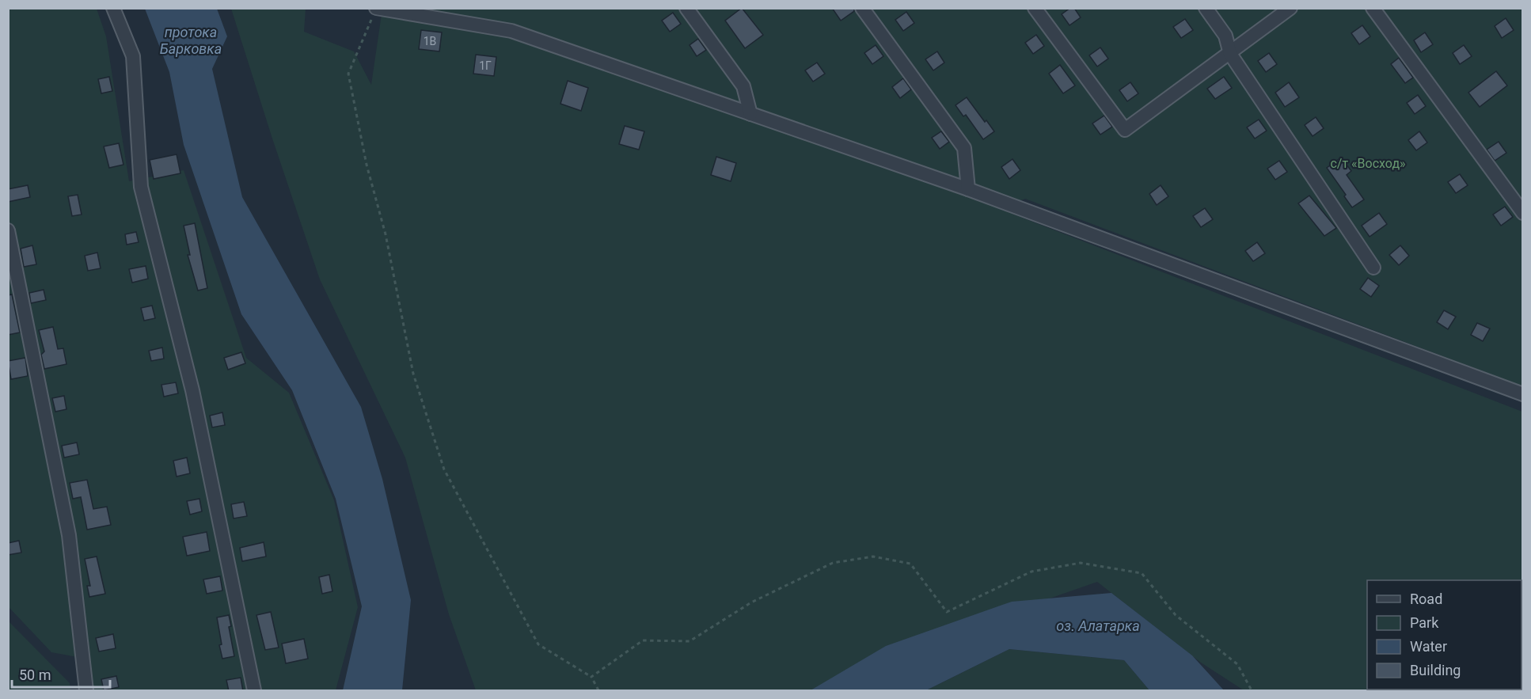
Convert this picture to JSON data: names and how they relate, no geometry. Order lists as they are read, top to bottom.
{
  "water": ["протока Барковка", "оз. Алатарка"],
  "parks": ["с/т «Восход»"],
  "house_numbers": ["1В", "1Г"],
  "legend": [
    "Road",
    "Park",
    "Water",
    "Building"
  ],
  "scale_bar": "50 m"
}
